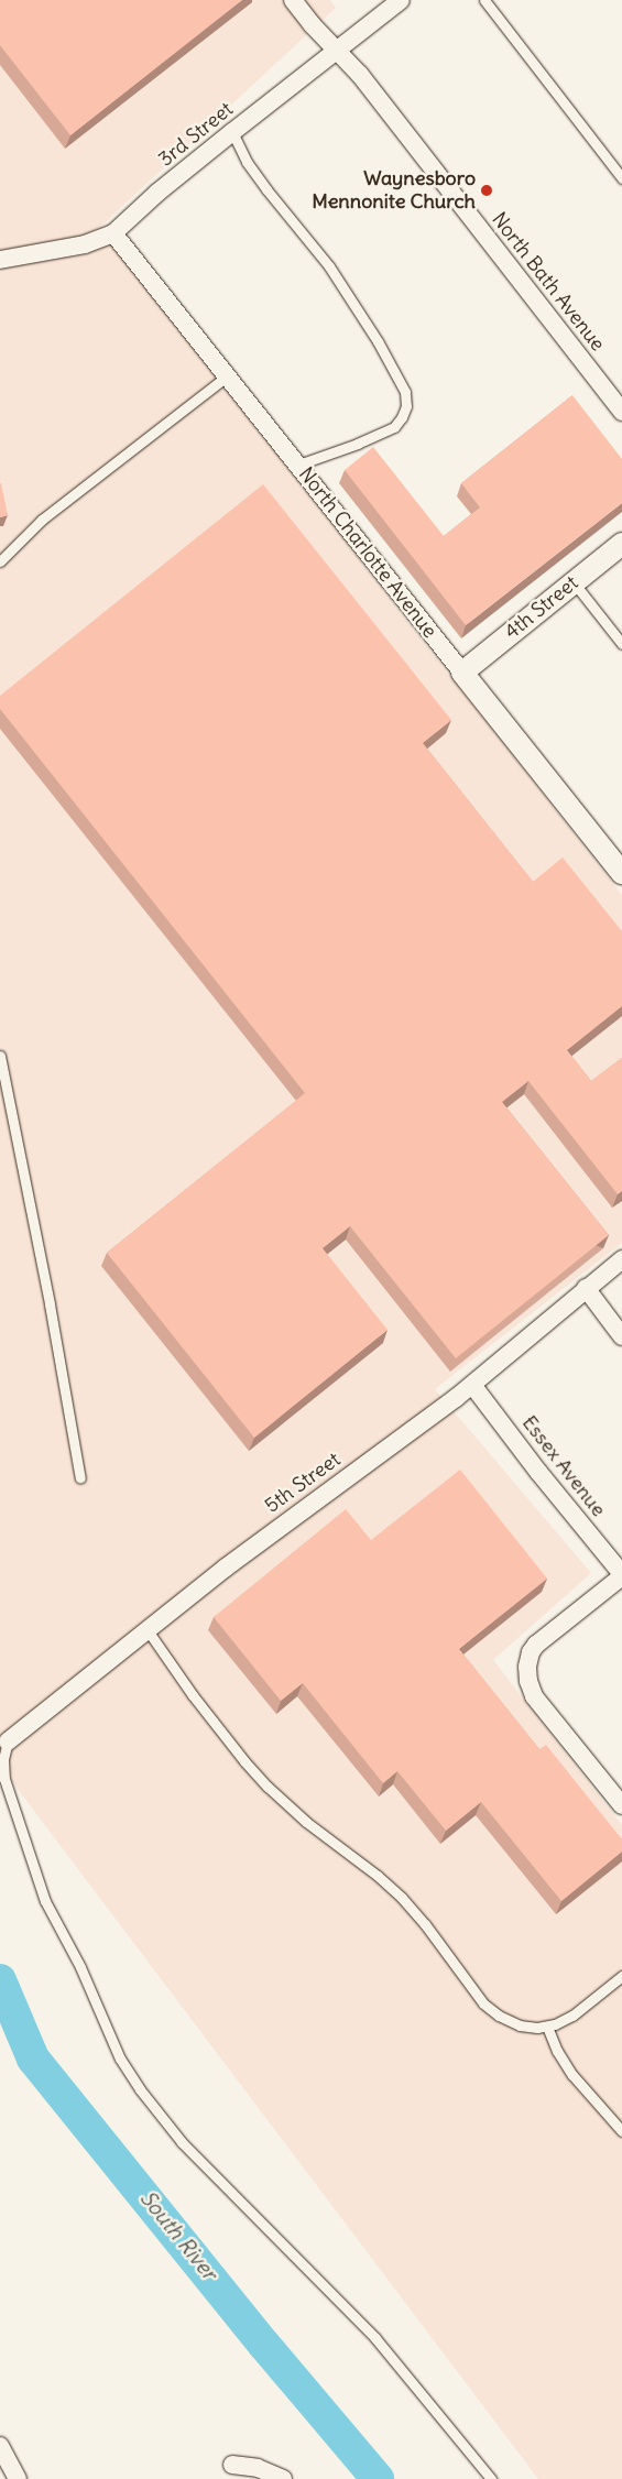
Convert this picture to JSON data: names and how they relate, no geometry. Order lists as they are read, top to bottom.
{
  "streets": {
    "street": [
      "3rd Street",
      "North Bath Avenue",
      "North Charlotte Avenue",
      "4th Street",
      "Essex Avenue",
      "5th Street"
    ]
  },
  "crossings": [
    ["3rd Street", "North Bath Avenue"],
    ["3rd Street", "North Charlotte Avenue"],
    ["North Charlotte Avenue", "4th Street"],
    ["Essex Avenue", "5th Street"]
  ],
  "water": ["South River"],
  "places": ["Waynesboro Mennonite Church"]
}
